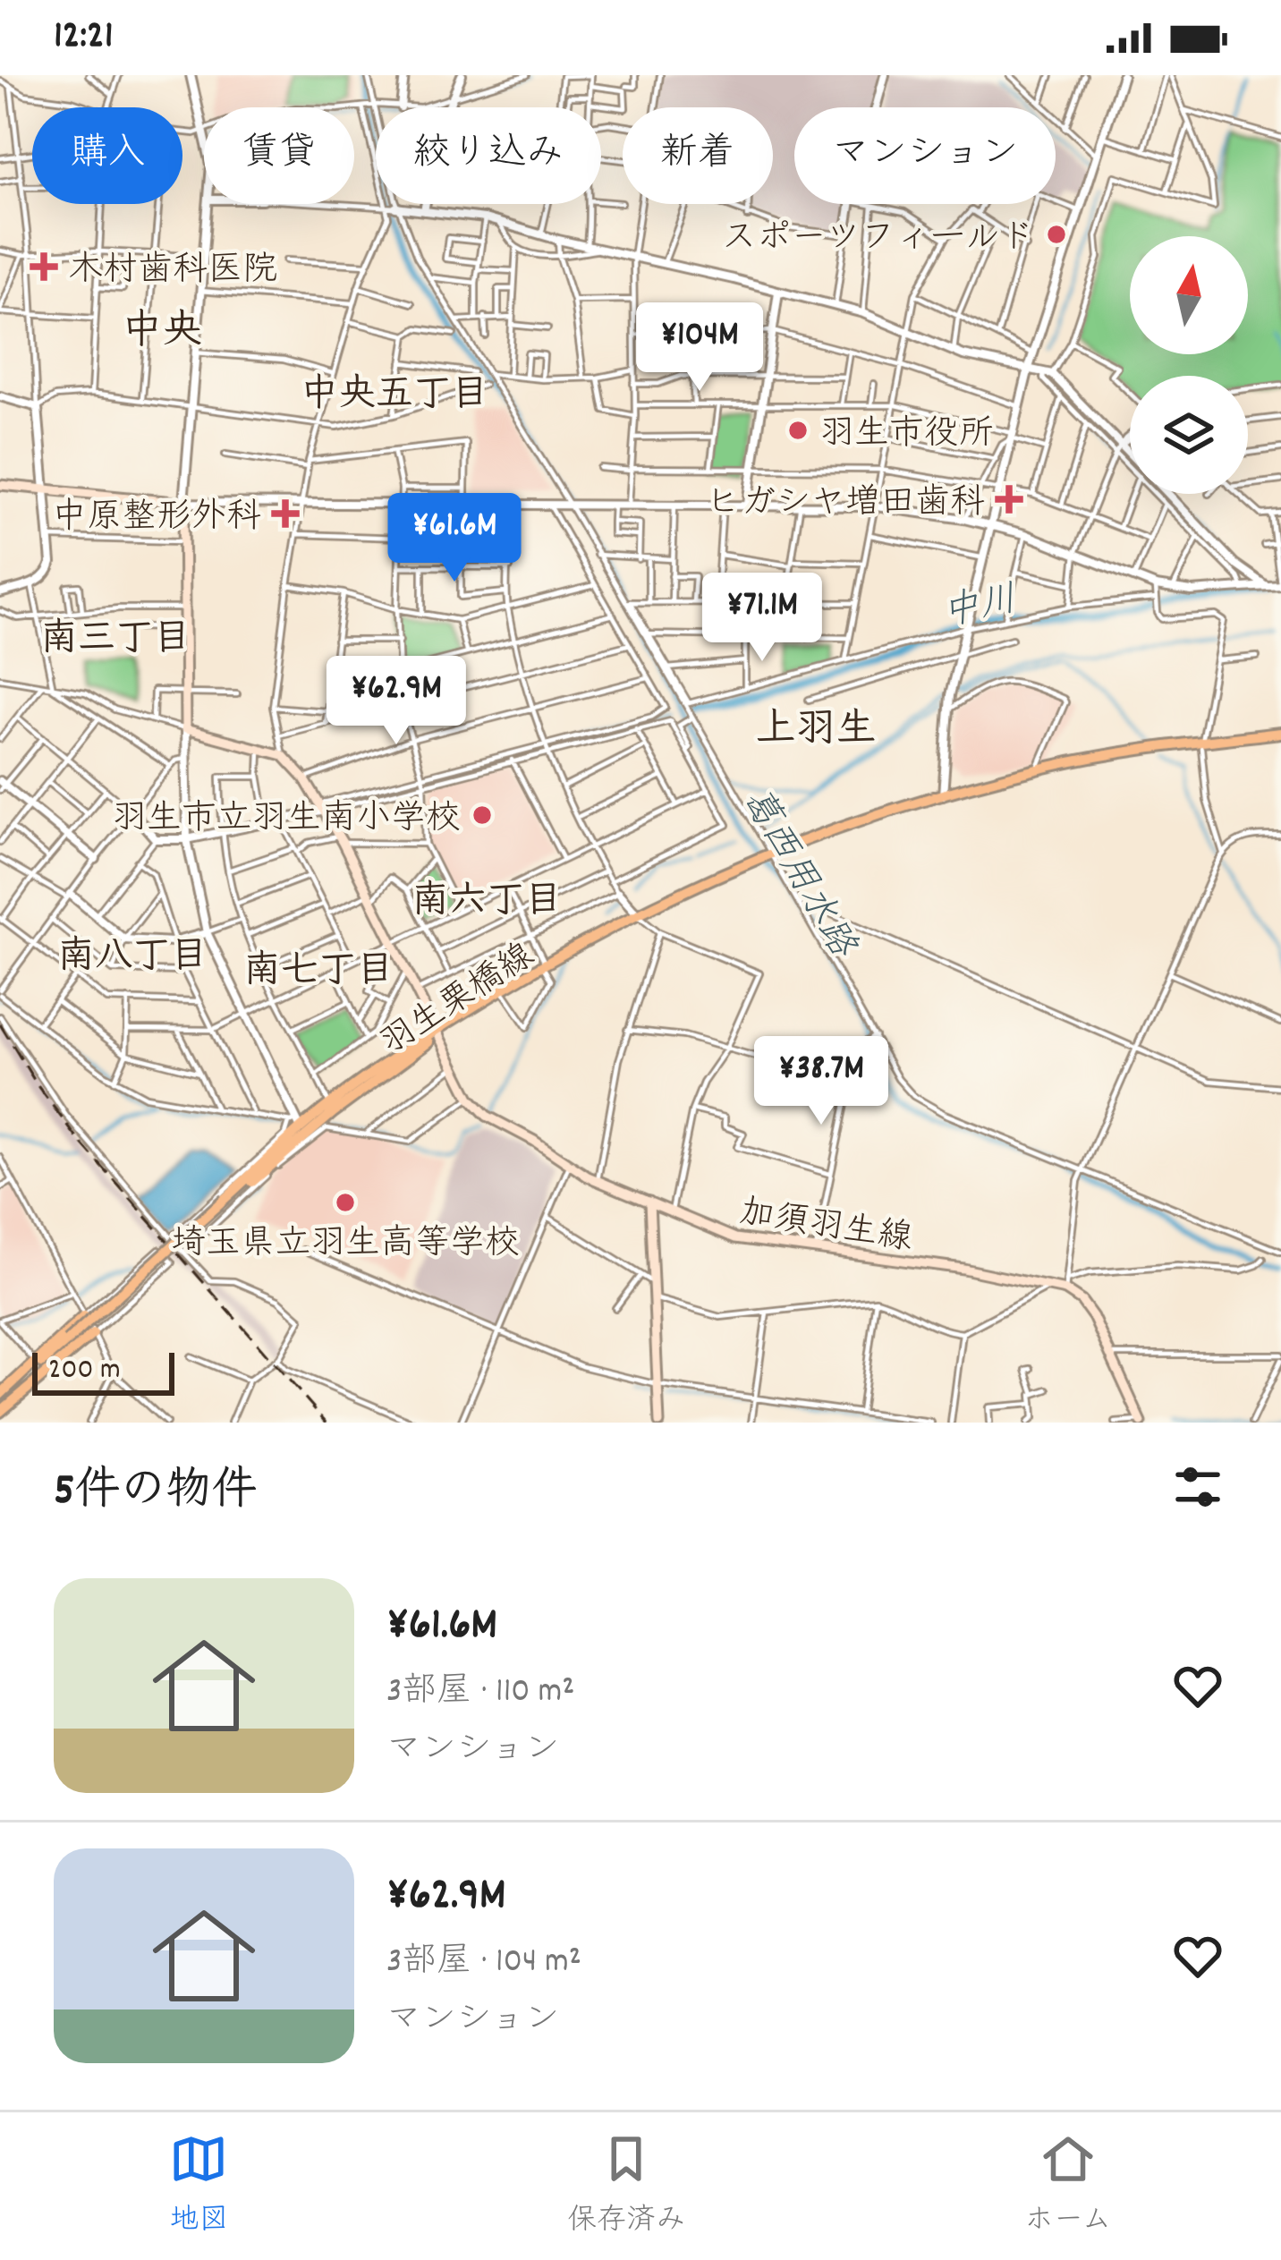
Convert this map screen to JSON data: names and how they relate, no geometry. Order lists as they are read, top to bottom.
{
  "streets": {
    "main road": ["羽生栗橋線", "加須羽生線"]
  },
  "crossings": [
    ["羽生栗橋線", "加須羽生線"]
  ],
  "districts": [
    "中央",
    "中央五丁目",
    "南三丁目",
    "上羽生",
    "南六丁目",
    "南八丁目",
    "南七丁目"
  ],
  "water": ["中川", "葛西用水路"],
  "places": {
    "other": [
      "スポーツフィ一ルド",
      "羽生市役所",
      "羽生市立羽生南小学校",
      "埼玉県立羽生高等学校"
    ],
    "health": ["木村歯科医院", "ヒガシヤ増田歯科", "中原整形外科"]
  },
  "scale_bar": "200 m",
  "north": "top",
  "page": {
    "status": "12:21",
    "chip": [
      "購入",
      "賃貸",
      "絞り込み",
      "新着",
      "マンション"
    ],
    "price": [
      "¥104M",
      "¥61.6M",
      "¥71.1M",
      "¥62.9M",
      "¥38.7M"
    ],
    "scale": "200 m",
    "heading": "5件の物件",
    "list": [
      {
        "name": "¥61.6M",
        "note": "3部屋 · 110 m² · マンション"
      },
      {
        "name": "¥62.9M",
        "note": "3部屋 · 104 m² · マンション"
      }
    ],
    "tabs": ["地図", "保存済み", "ホーム"]
  }
}
